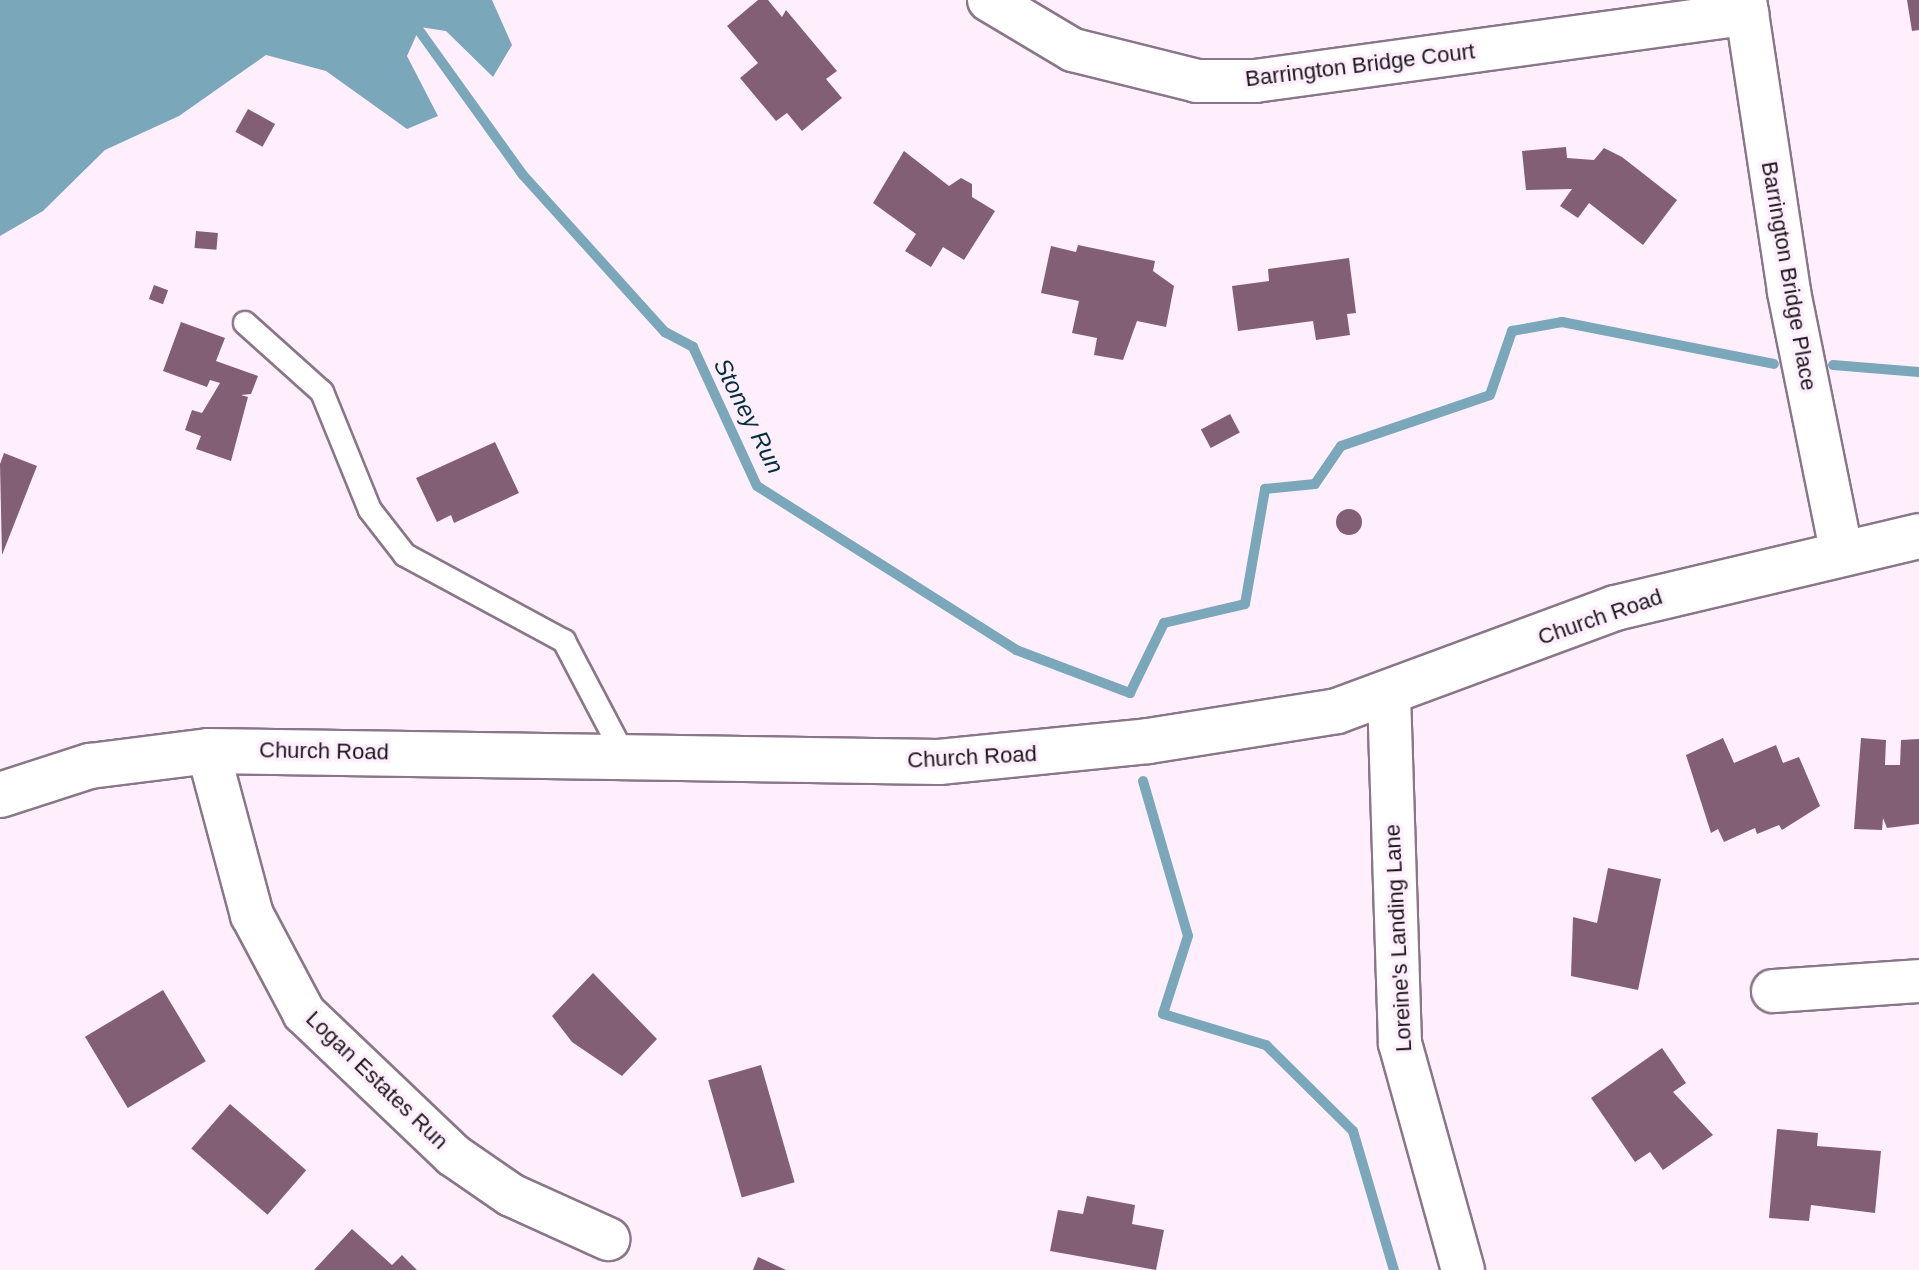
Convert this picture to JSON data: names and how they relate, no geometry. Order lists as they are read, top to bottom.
{
  "streets": {
    "main road": ["Church Road"],
    "street": [
      "Barrington Bridge Court",
      "Barrington Bridge Place",
      "Loreine's Landing Lane",
      "Logan Estates Run"
    ]
  },
  "crossings": [
    ["Barrington Bridge Court", "Barrington Bridge Place"],
    ["Barrington Bridge Place", "Church Road"],
    ["Church Road", "Loreine's Landing Lane"],
    ["Church Road", "Logan Estates Run"]
  ],
  "water": ["Stoney Run"]
}
